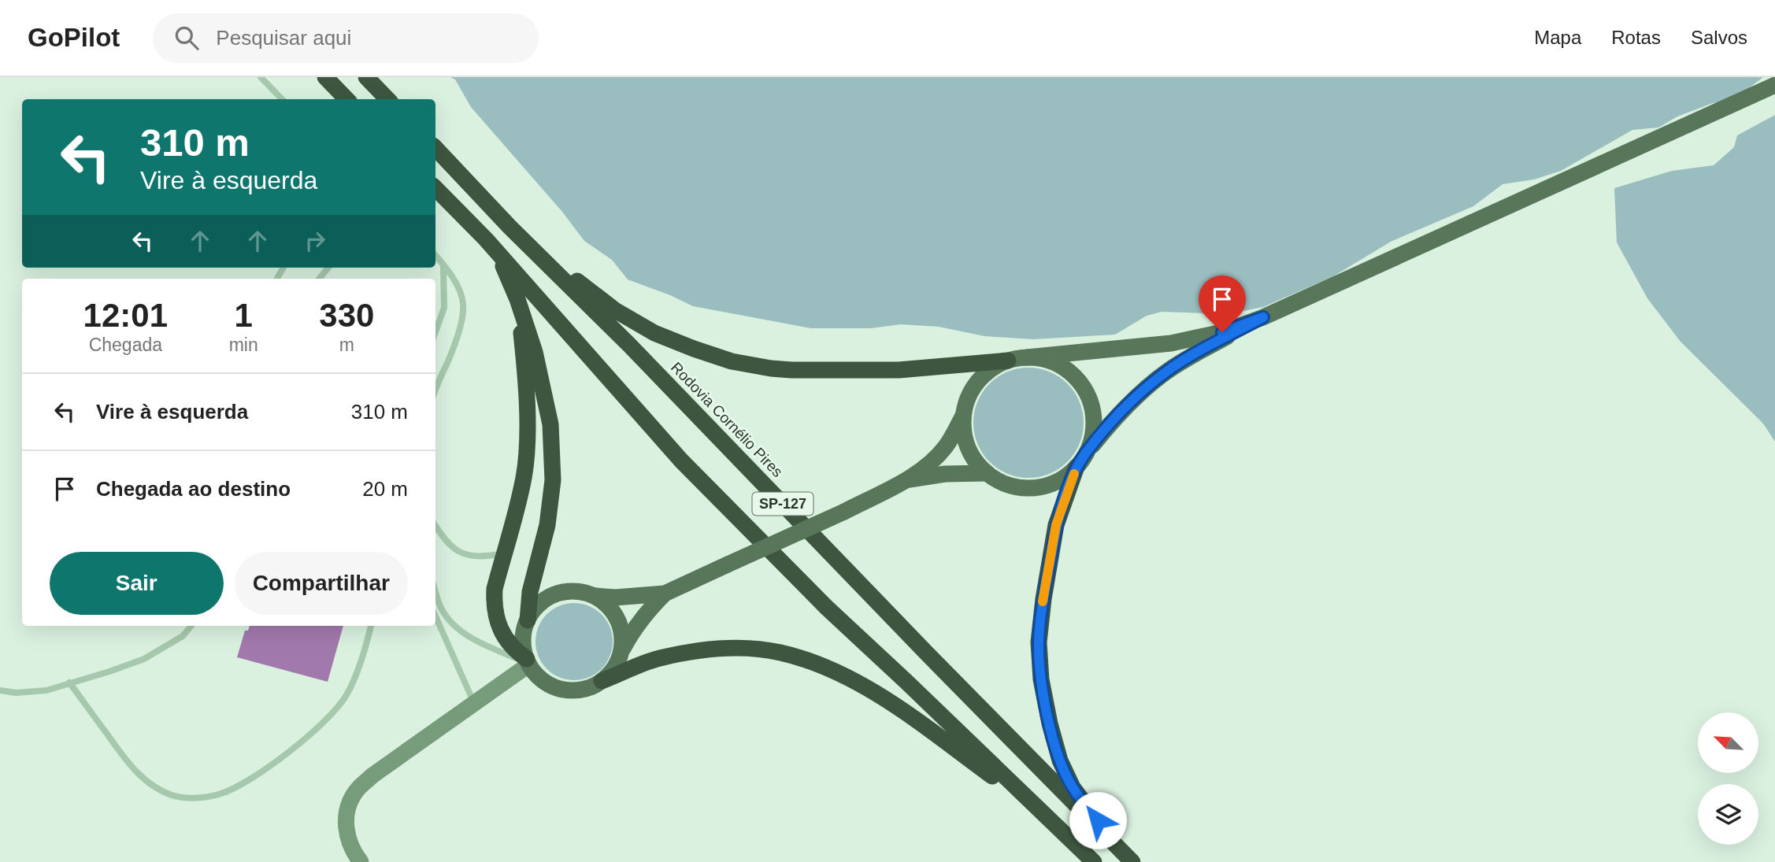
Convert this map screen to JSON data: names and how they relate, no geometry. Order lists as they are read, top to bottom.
{
  "streets": {
    "highway": ["Rodovia Cornélio Pires", "SP-127"]
  },
  "north": "top left",
  "page": {
    "header": "GoPilot",
    "search": "Pesquisar aqui",
    "nav": ["Mapa", "Rotas", "Salvos"],
    "turn": ["310 m", "Vire à esquerda"],
    "eta": [
      "12:01",
      "Chegada",
      "1",
      "min",
      "330",
      "m"
    ],
    "list": [
      {
        "name": "Vire à esquerda",
        "value": "310 m"
      },
      {
        "name": "Chegada ao destino",
        "value": "20 m"
      }
    ],
    "buttons": ["Sair", "Compartilhar"]
  }
}
